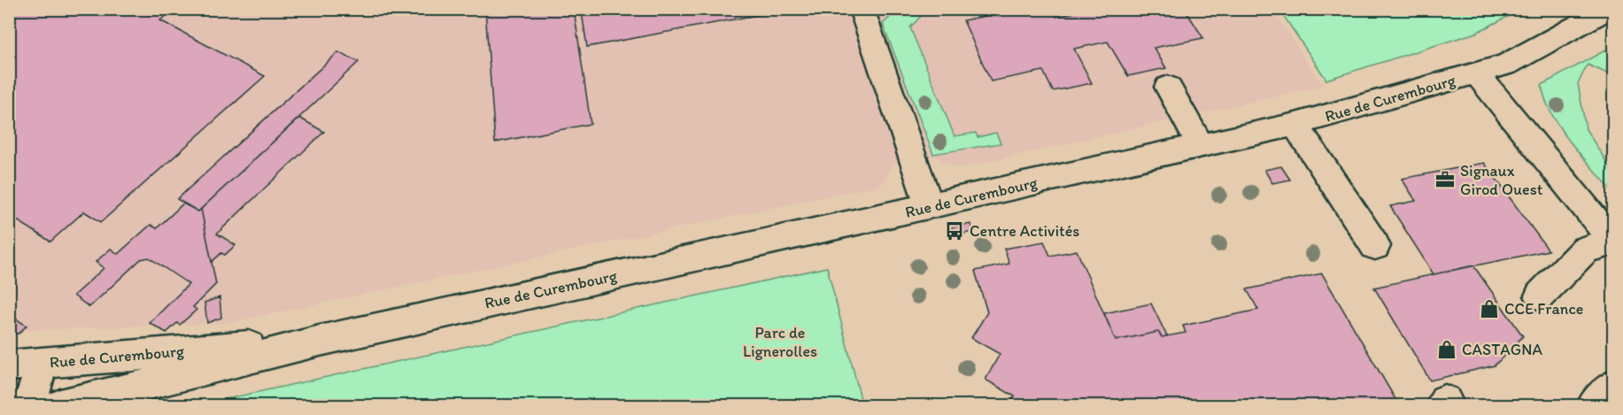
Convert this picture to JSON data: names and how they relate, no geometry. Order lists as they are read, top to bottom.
{
  "streets": {
    "street": ["Rue de Curembourg"]
  },
  "parks": ["Parc de Lignerolles"],
  "places": {
    "office": ["Signaux Girod Ouest"],
    "bus stop": ["Centre Activités"],
    "shop": ["CCE France", "CASTAGNA"]
  }
}
